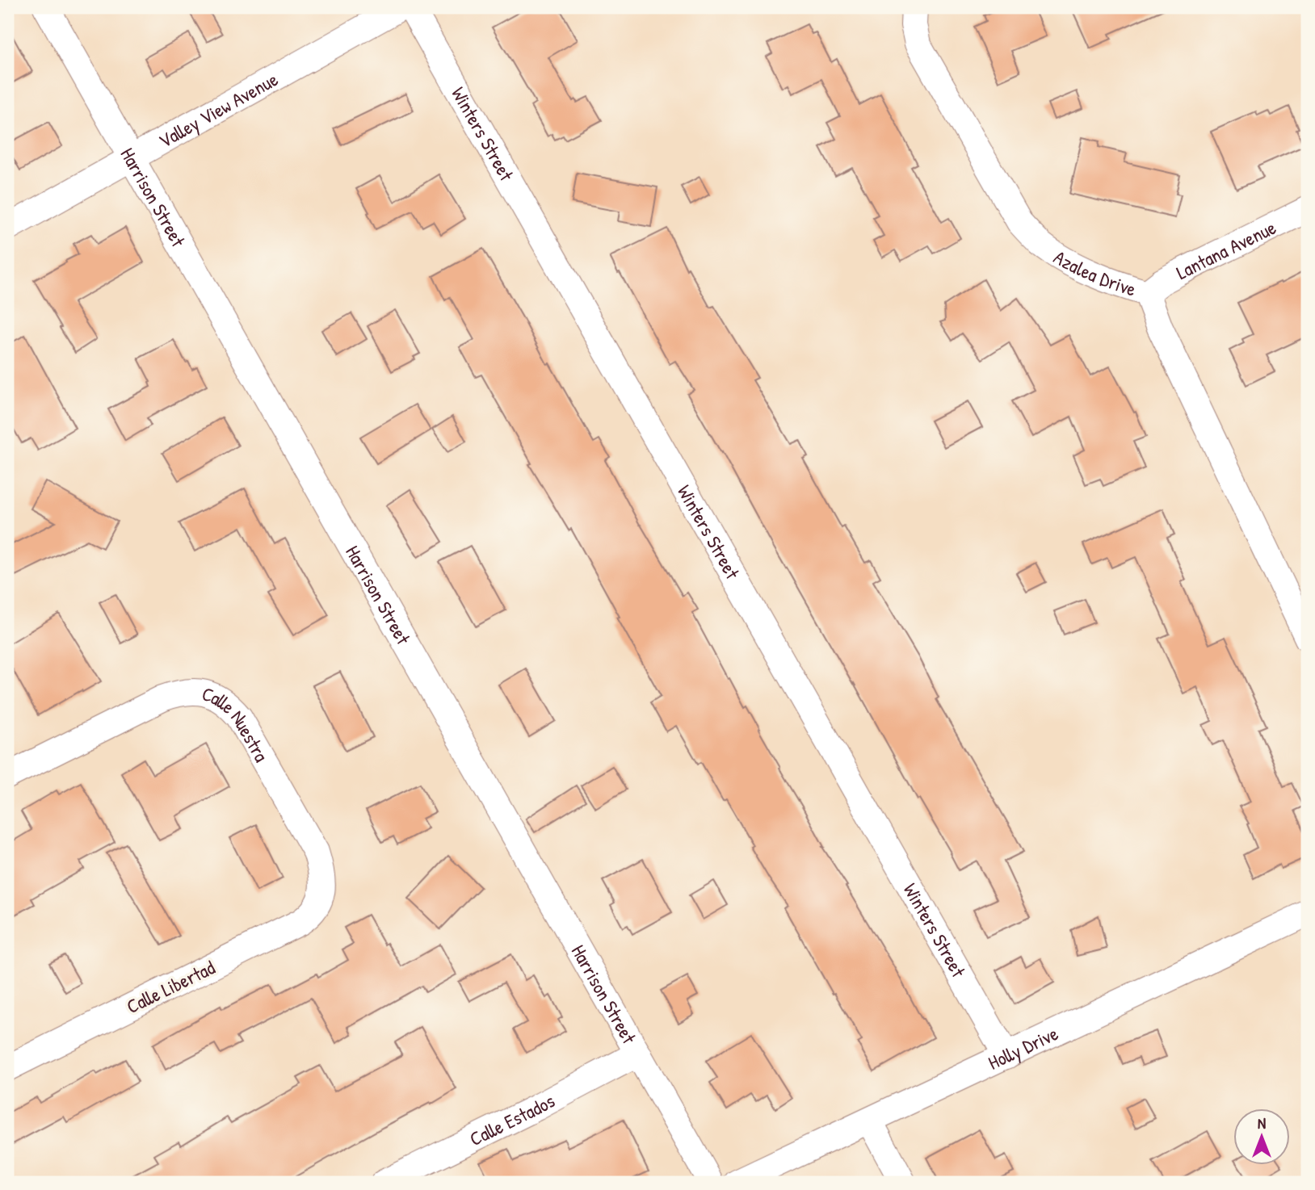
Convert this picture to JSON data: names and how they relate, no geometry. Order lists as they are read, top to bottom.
{
  "streets": {
    "street": [
      "Valley View Avenue",
      "Winters Street",
      "Harrison Street",
      "Lantana Avenue",
      "Azalea Drive",
      "Calle Nuestra",
      "Calle Libertad",
      "Holly Drive",
      "Calle Estados"
    ]
  },
  "crossings": [
    ["Valley View Avenue", "Harrison Street"],
    ["Winters Street", "Holly Drive"],
    ["Harrison Street", "Calle Estados"],
    ["Lantana Avenue", "Azalea Drive"],
    ["Calle Nuestra", "Calle Libertad"]
  ],
  "north": "top"
}
